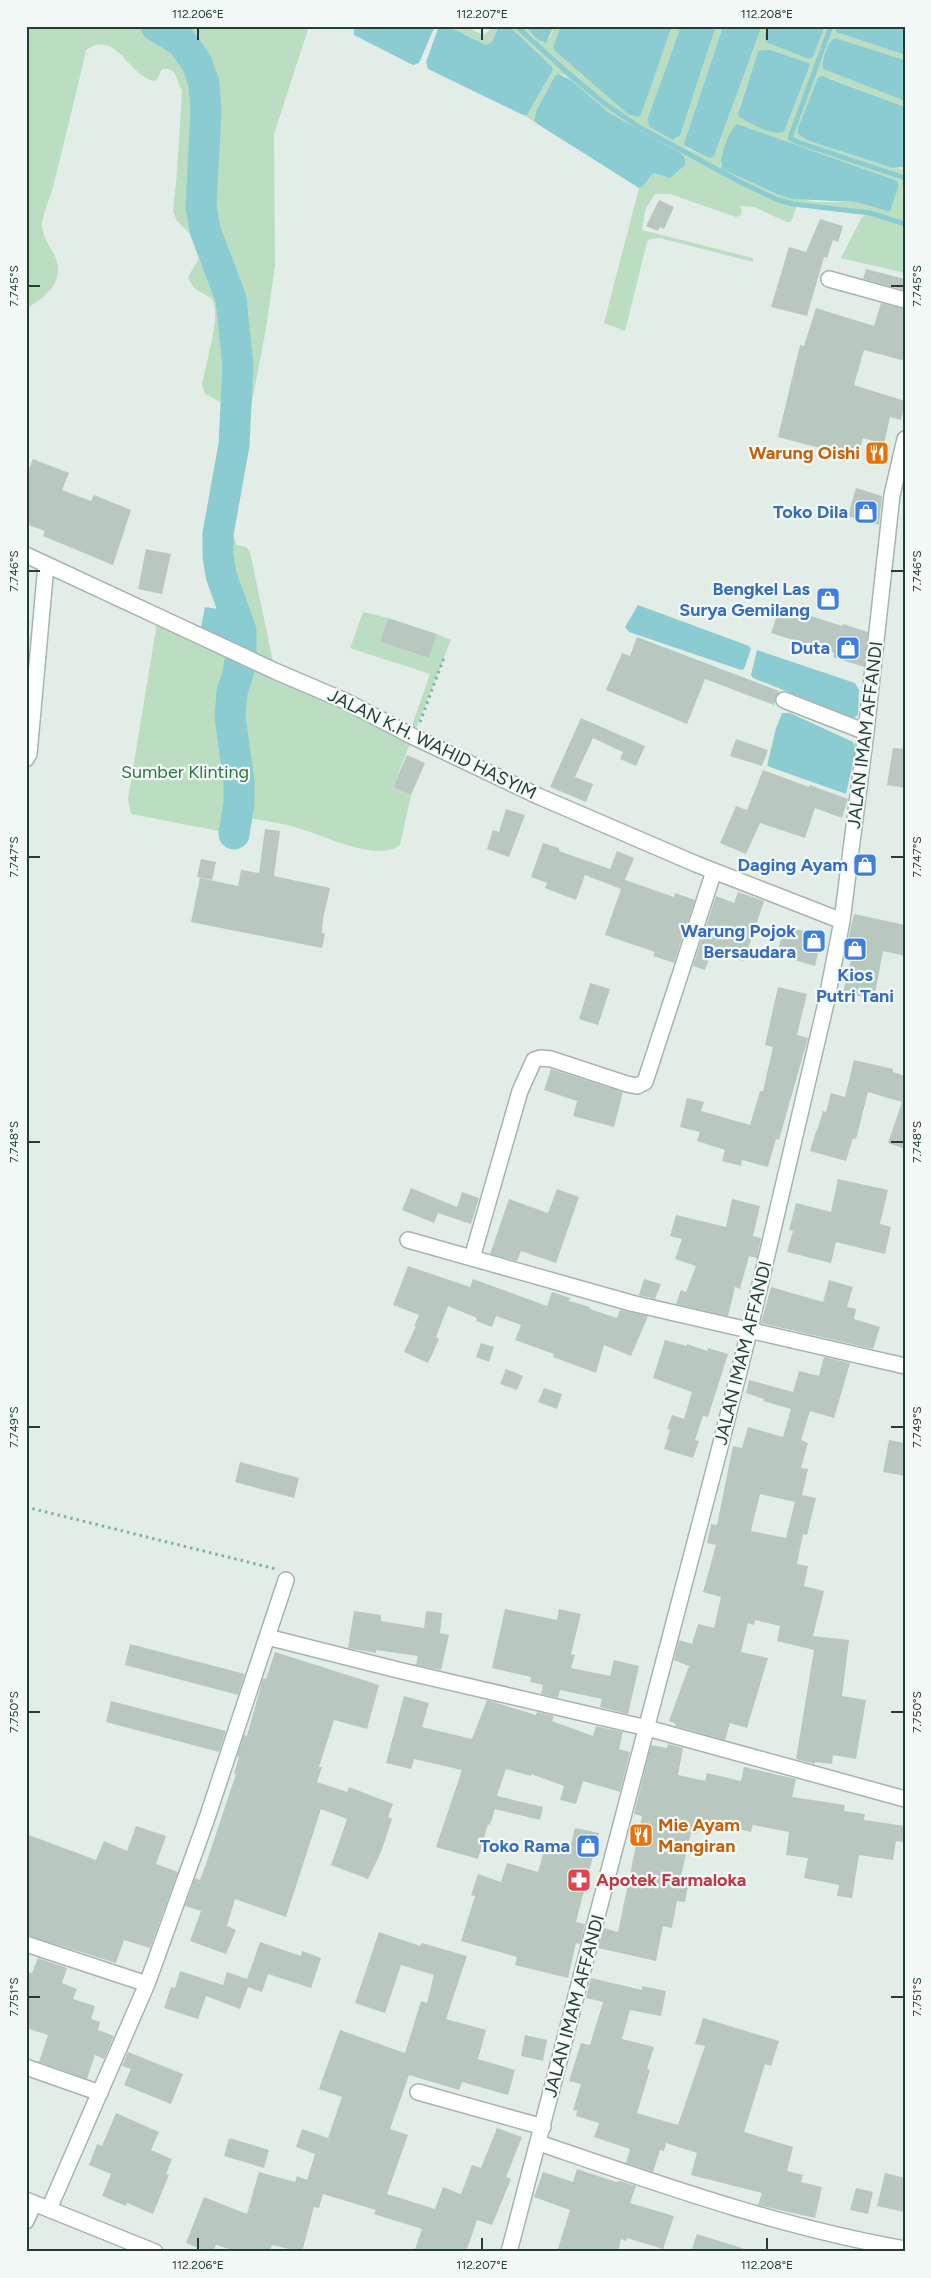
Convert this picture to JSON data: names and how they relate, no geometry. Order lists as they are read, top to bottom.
{
  "streets": {
    "street": ["JALAN IMAM AFFANDI", "JALAN K.H. WAHID HASYIM"]
  },
  "crossings": [
    ["JALAN IMAM AFFANDI", "JALAN K.H. WAHID HASYIM"]
  ],
  "parks": ["Sumber Klinting"],
  "places": {
    "restaurant": ["Warung Oishi", "Mie Ayam Mangiran"],
    "shop": [
      "Toko Dila",
      "Bengkel Las Surya Gemilang",
      "Duta",
      "Daging Ayam",
      "Warung Pojok Bersaudara",
      "Kios Putri Tani",
      "Toko Rama"
    ],
    "pharmacy": ["Apotek Farmaloka"]
  },
  "coordinates": [
    "112.206°E",
    "112.207°E",
    "112.208°E",
    "7.745°S",
    "7.746°S",
    "7.747°S",
    "7.748°S",
    "7.749°S",
    "7.750°S",
    "7.751°S"
  ]
}
